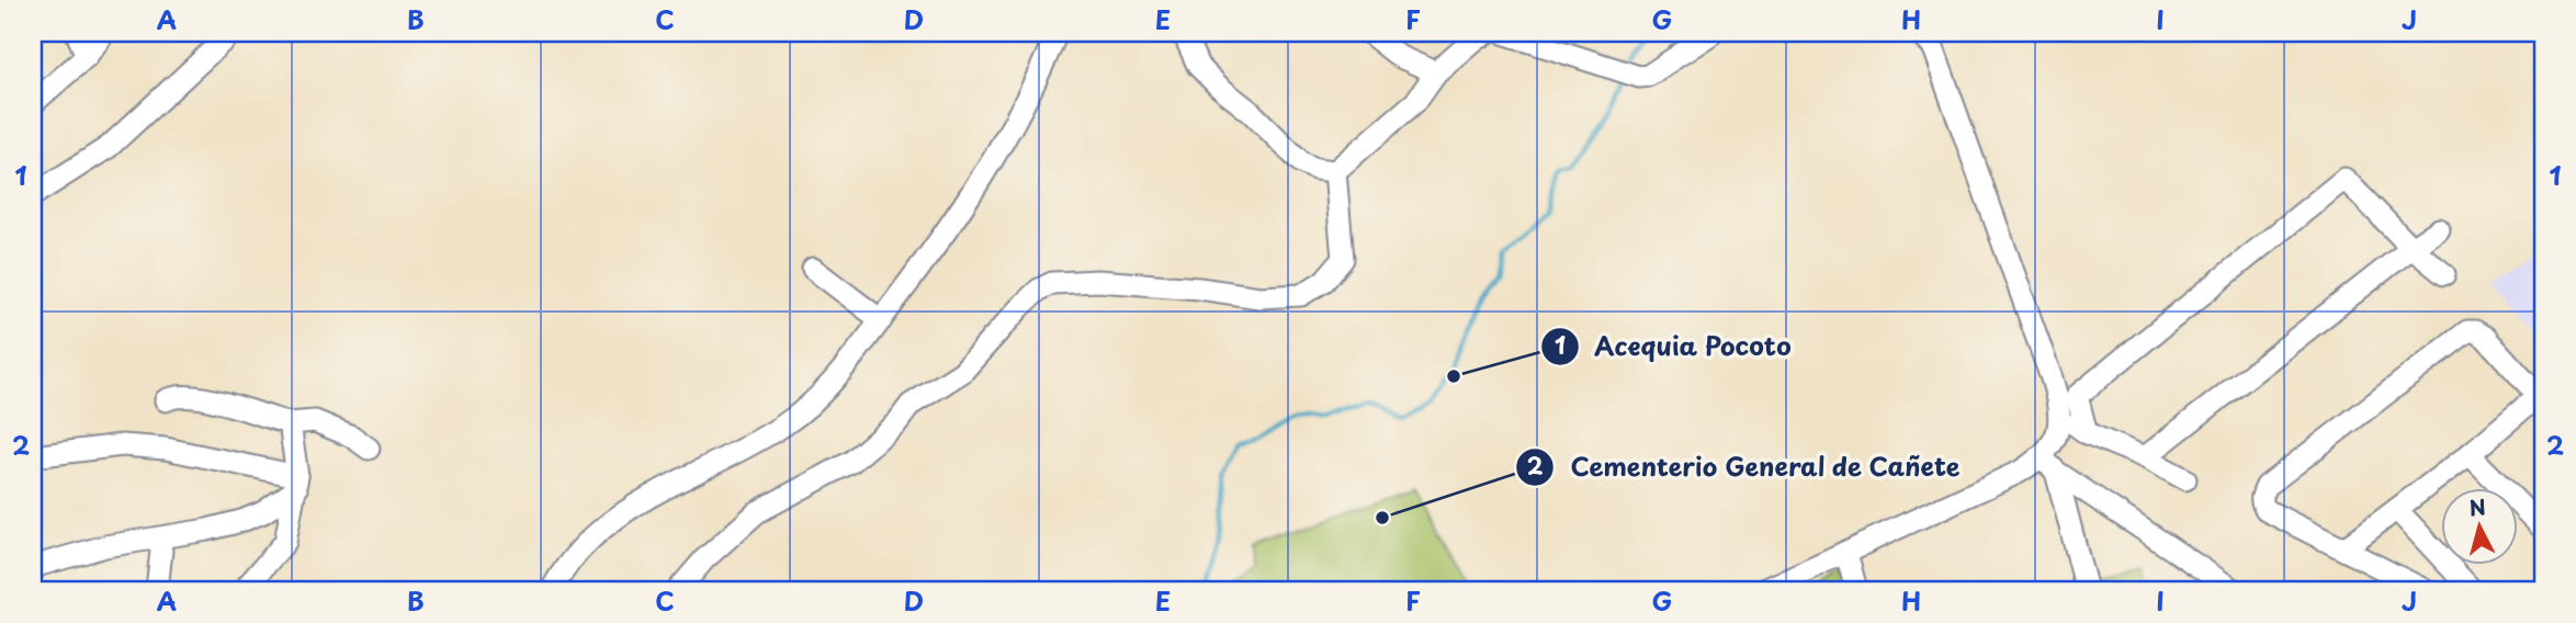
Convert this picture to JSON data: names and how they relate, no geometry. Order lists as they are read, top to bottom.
{
  "places": ["Acequia Pocoto", "Cementerio General de Cañete"],
  "north": "top",
  "grid": {
    "columns": [
      "A",
      "B",
      "C",
      "D",
      "E",
      "F",
      "G",
      "H",
      "I",
      "J"
    ],
    "rows": ["1", "2"]
  }
}
